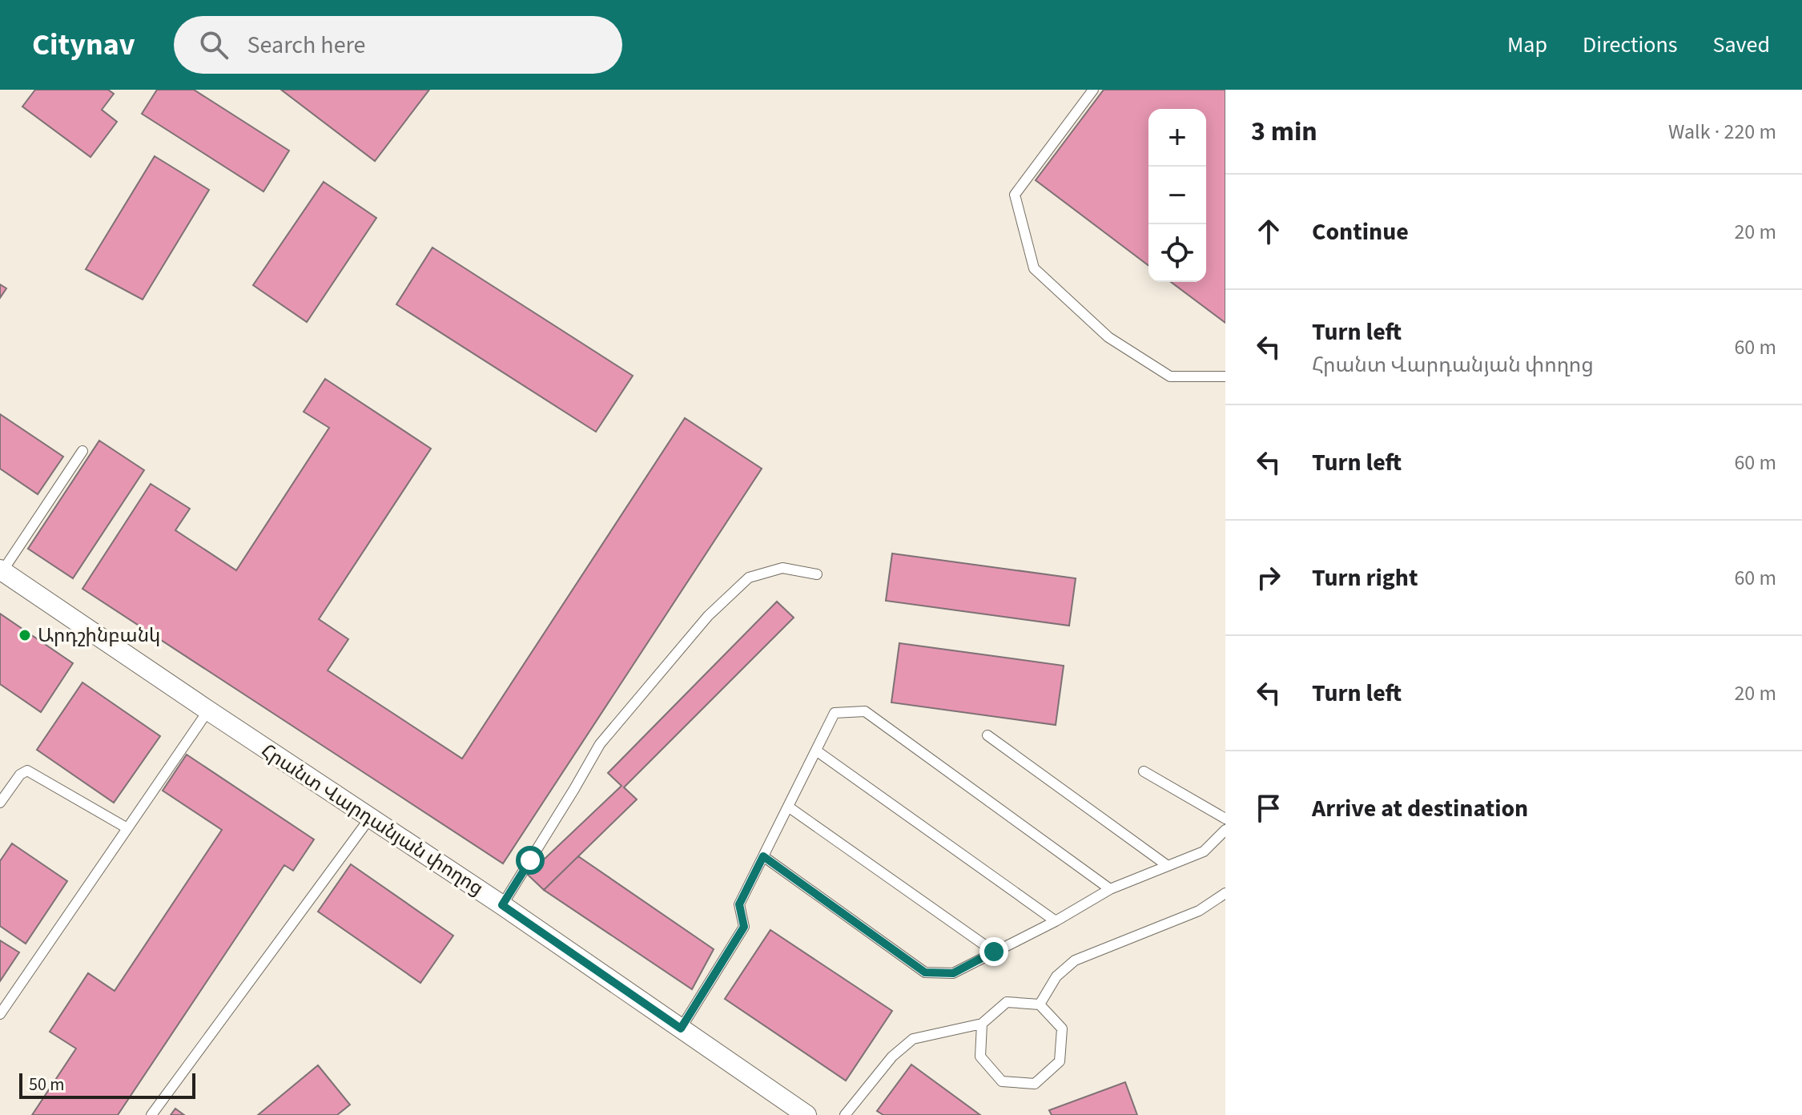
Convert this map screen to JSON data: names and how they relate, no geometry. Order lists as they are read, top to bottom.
{
  "streets": {
    "street": ["Հրանտ Վարդանյան փողոց"]
  },
  "places": ["Արդշինբանկ"],
  "scale_bar": "50 m",
  "page": {
    "header": "Citynav",
    "search": "Search here",
    "nav": ["Map", "Directions", "Saved"],
    "heading": ["3 min", "Walk · 220 m"],
    "map_buttons": ["+", "−"],
    "list": [
      ["Continue", "20 m"],
      ["Turn left", "Հրանտ Վարդանյան փողոց", "60 m"],
      ["Turn left", "60 m"],
      ["Turn right", "60 m"],
      ["Turn left", "20 m"],
      "Arrive at destination"
    ],
    "scale": "50 m"
  }
}
